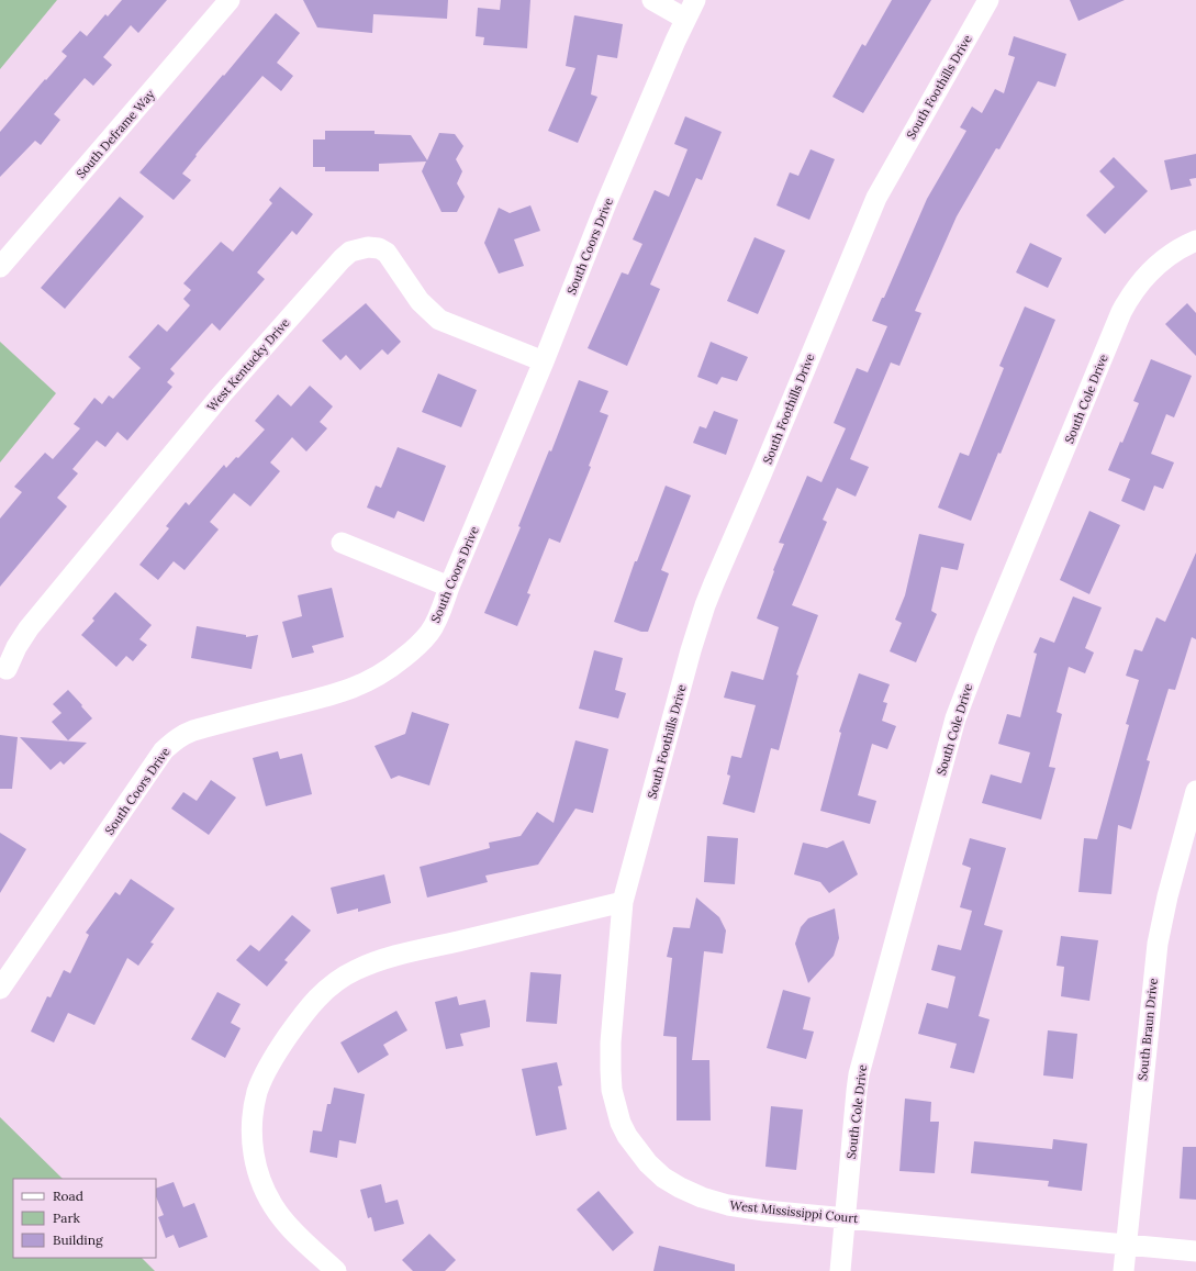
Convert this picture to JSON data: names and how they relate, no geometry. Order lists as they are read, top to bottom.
{
  "streets": {
    "street": [
      "South Foothills Drive",
      "South Deframe Way",
      "South Coors Drive",
      "West Kentucky Drive",
      "South Cole Drive",
      "South Braun Drive",
      "West Mississippi Court"
    ]
  },
  "crossings": [
    ["South Foothills Drive", "West Mississippi Court"],
    ["South Coors Drive", "West Kentucky Drive"],
    ["South Cole Drive", "West Mississippi Court"],
    ["South Braun Drive", "West Mississippi Court"]
  ],
  "legend": ["Road", "Park", "Building"]
}
